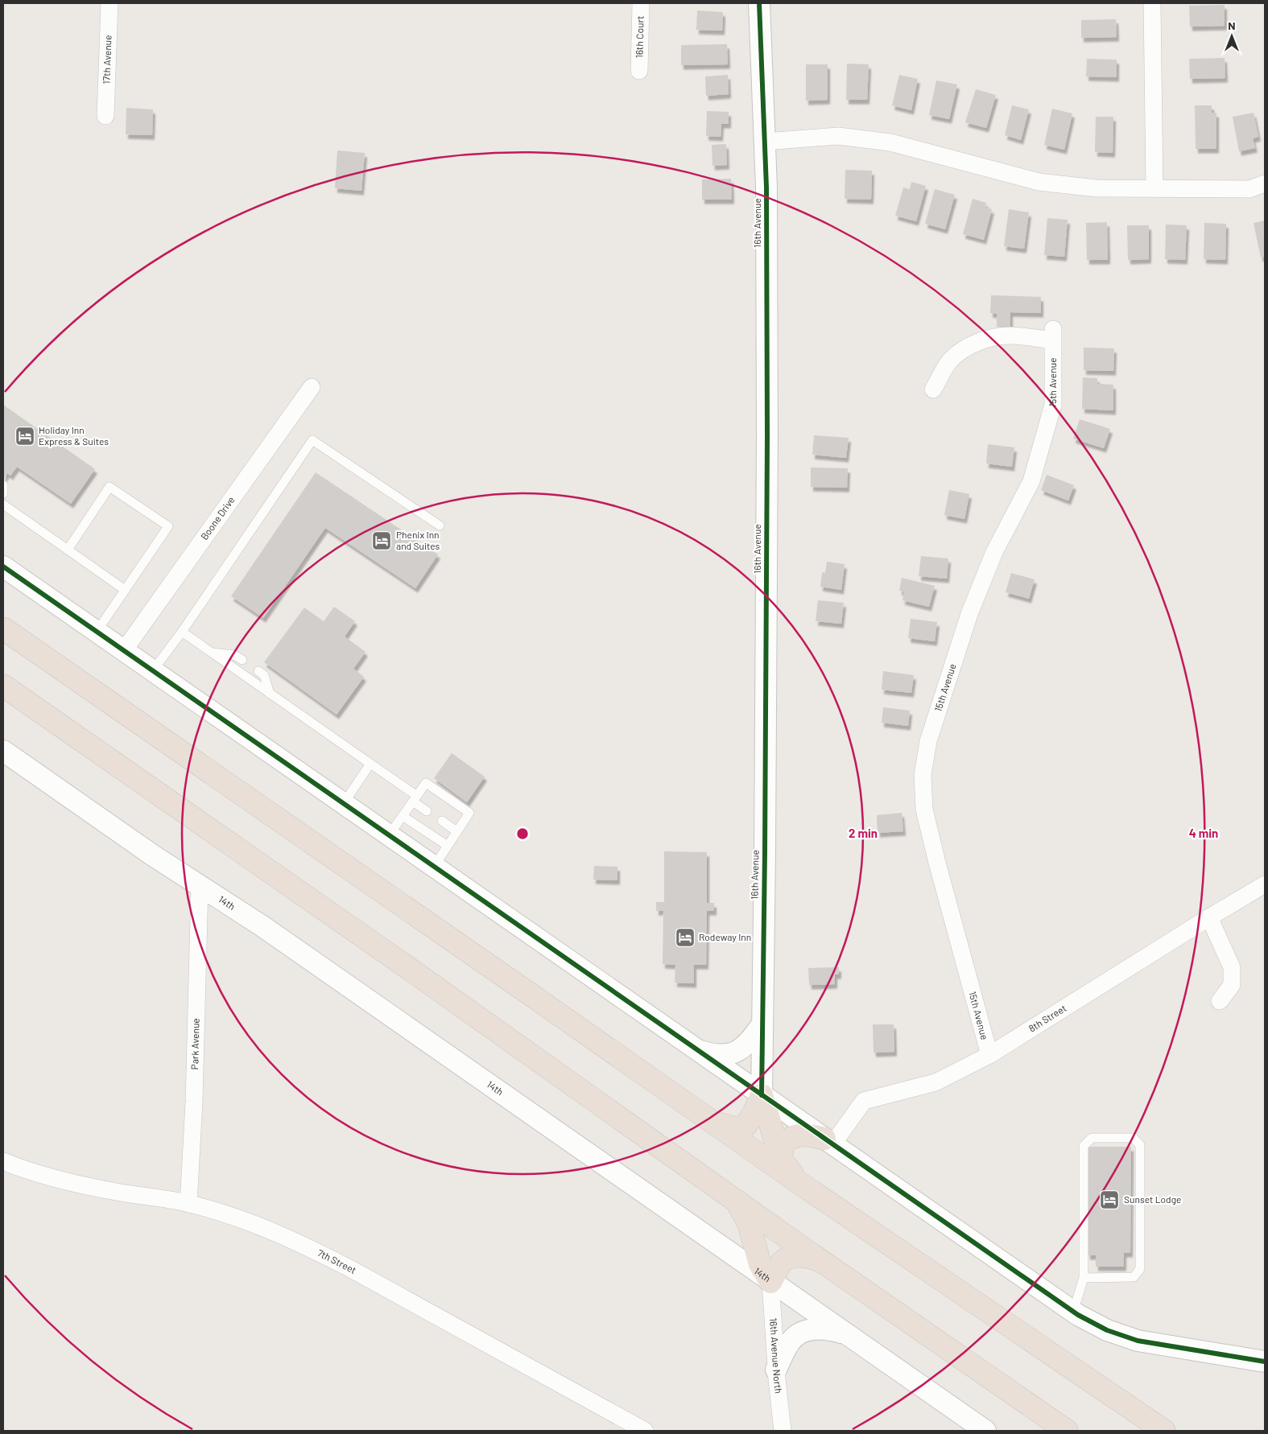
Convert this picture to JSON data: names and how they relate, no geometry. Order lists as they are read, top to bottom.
{
  "streets": {
    "street": [
      "16th Court",
      "17th Avenue",
      "16th Avenue",
      "15th Avenue",
      "Boone Drive",
      "14th",
      "8th Street",
      "Park Avenue",
      "7th Street",
      "16th Avenue North"
    ]
  },
  "crossings": [
    ["15th Avenue", "8th Street"],
    ["14th", "Park Avenue"],
    ["14th", "16th Avenue North"],
    ["Park Avenue", "7th Street"]
  ],
  "places": {
    "hotel": [
      "Holiday Inn Express & Suites",
      "Phenix Inn and Suites",
      "Rodeway Inn",
      "Sunset Lodge"
    ]
  },
  "north": "top",
  "rings": ["2 min", "4 min"]
}
